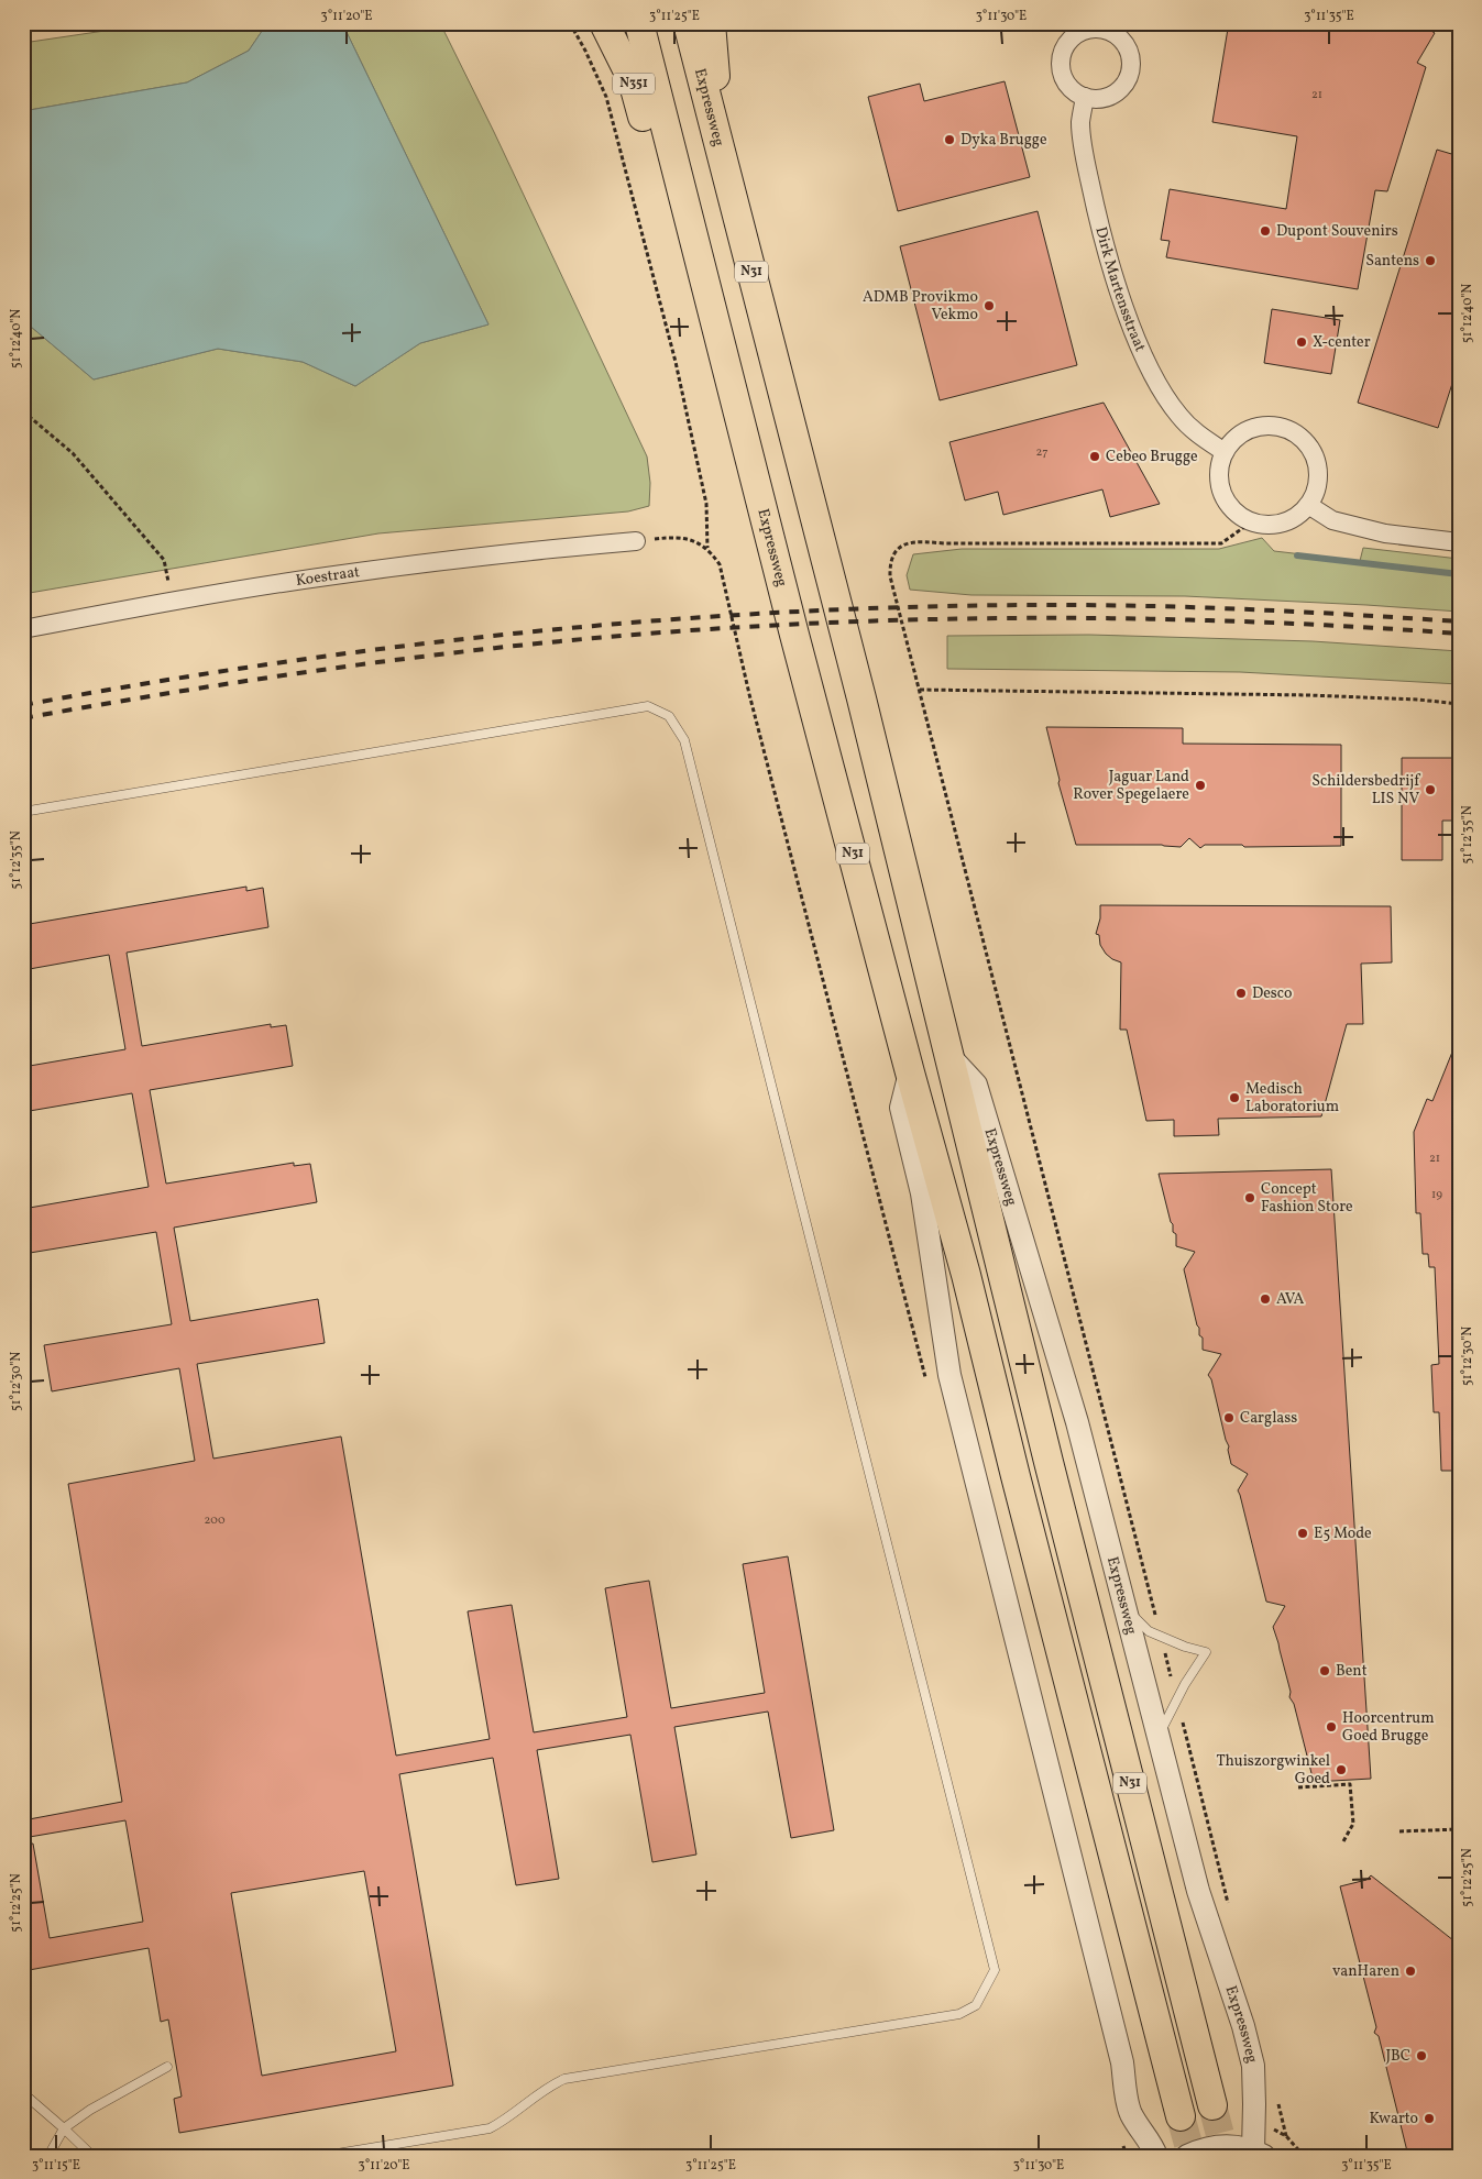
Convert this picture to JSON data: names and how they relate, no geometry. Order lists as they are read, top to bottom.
{
  "streets": {
    "highway": ["N351", "Expressweg", "N31"],
    "street": ["Dirk Martensstraat", "Koestraat"]
  },
  "crossings": [
    ["N351", "Expressweg"]
  ],
  "places": [
    "Dyka Brugge",
    "Dupont Souvenirs",
    "Santens",
    "ADMB Provikmo Vekmo",
    "X-center",
    "Cebeo Brugge",
    "Jaguar Land Rover Spegelaere",
    "Schildersbedrijf LIS NV",
    "Desco",
    "Medisch Laboratorium",
    "Concept Fashion Store",
    "AVA",
    "Carglass",
    "E5 Mode",
    "Bent",
    "Hoorcentrum Goed Brugge",
    "Thuiszorgwinkel Goed",
    "vanHaren",
    "JBC",
    "Kwarto"
  ],
  "house_numbers": [
    "21",
    "27",
    "21",
    "19",
    "200"
  ],
  "coordinates": [
    "3°11'20\"E",
    "3°11'25\"E",
    "3°11'30\"E",
    "3°11'35\"E",
    "51°12'40\"N",
    "51°12'35\"N",
    "51°12'30\"N",
    "51°12'25\"N",
    "3°11'15\"E"
  ]
}
